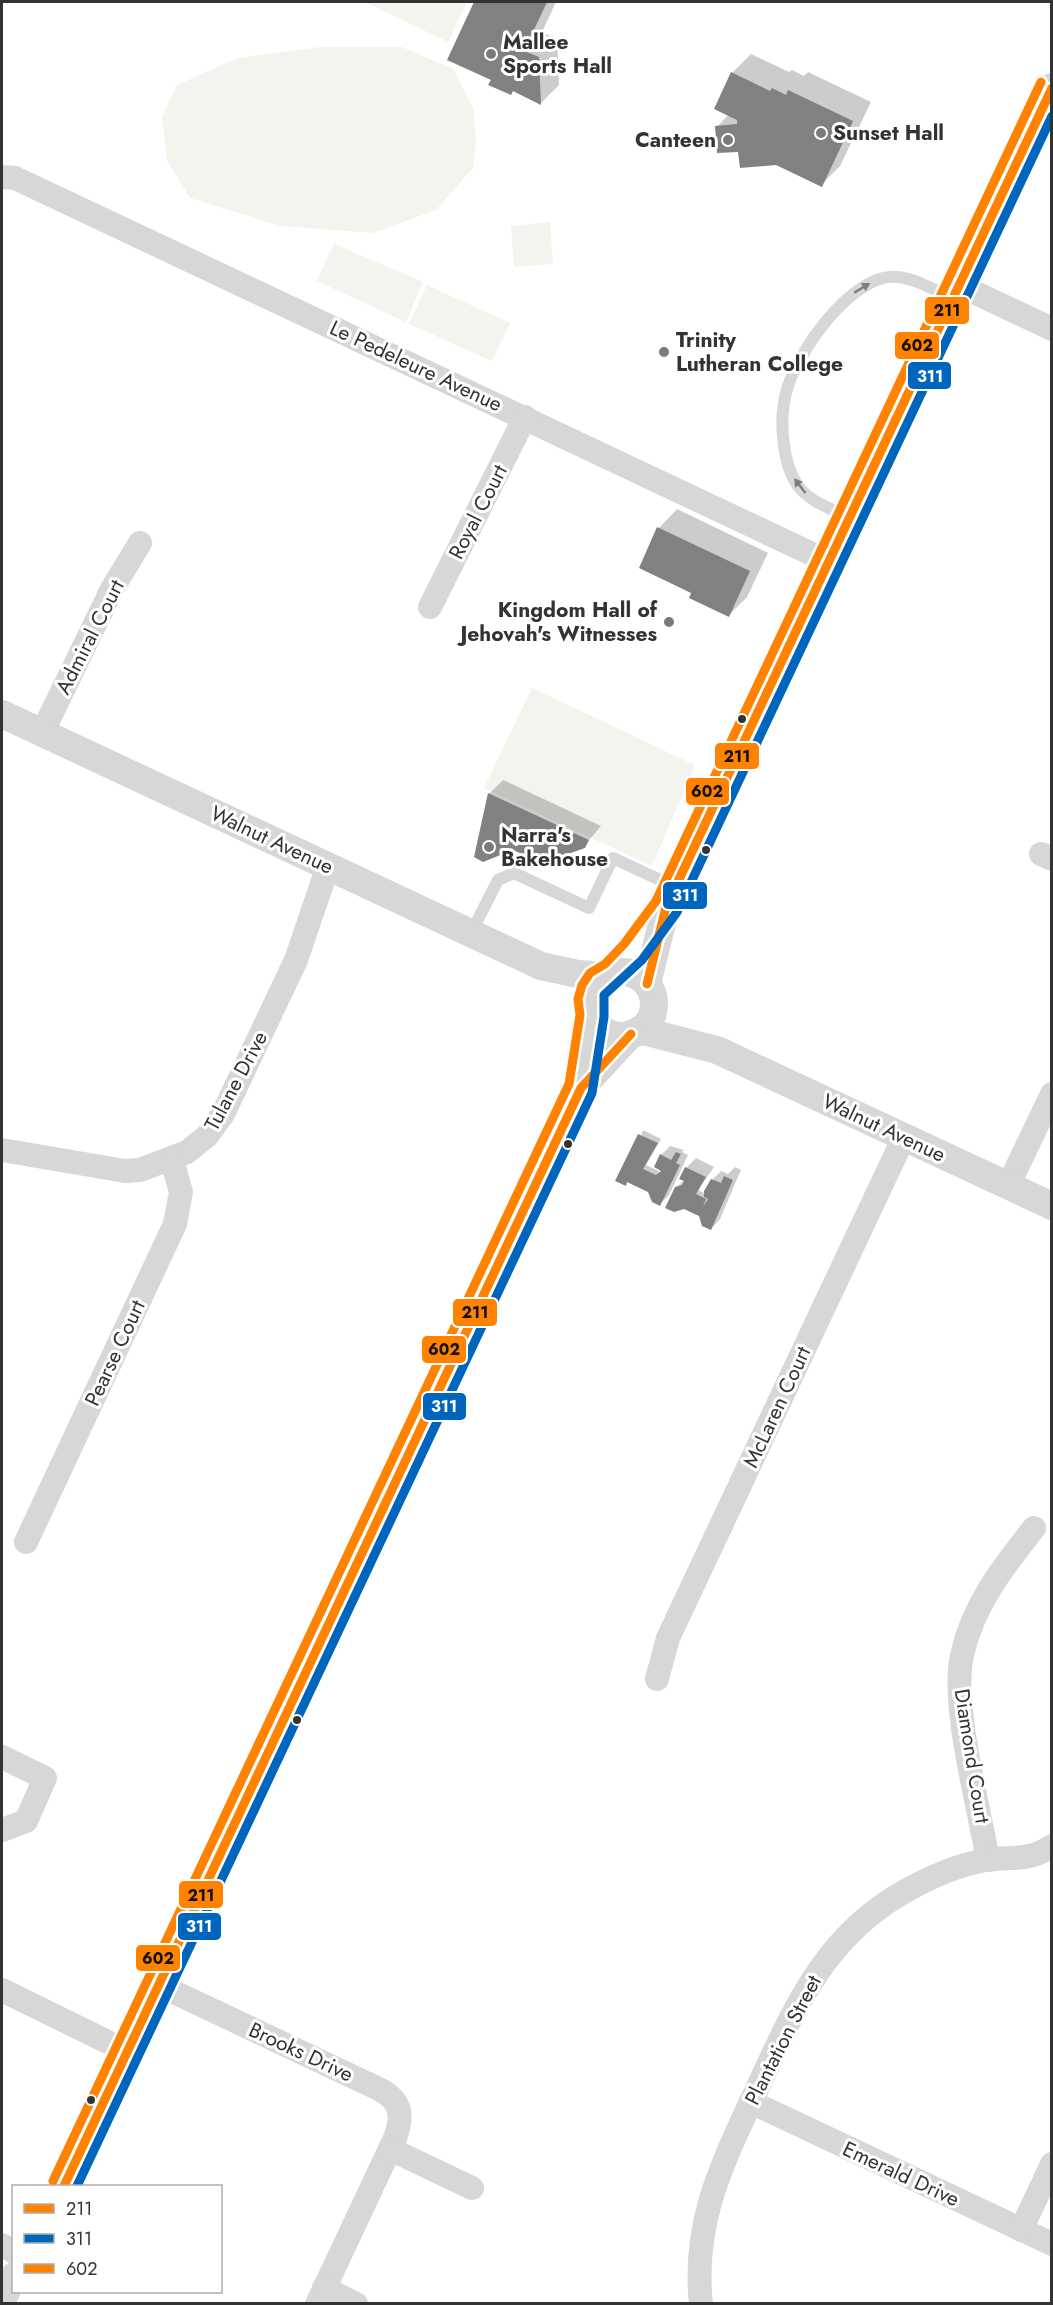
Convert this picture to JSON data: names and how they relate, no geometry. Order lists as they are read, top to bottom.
{
  "streets": {
    "street": [
      "Le Pedeleure Avenue",
      "Royal Court",
      "Admiral Court",
      "Walnut Avenue",
      "Tulane Drive",
      "Pearse Court",
      "McLaren Court",
      "Diamond Court",
      "Plantation Street",
      "Brooks Drive",
      "Emerald Drive"
    ]
  },
  "crossings": [
    ["Le Pedeleure Avenue", "Royal Court"],
    ["Admiral Court", "Walnut Avenue"],
    ["Walnut Avenue", "Tulane Drive"],
    ["Walnut Avenue", "McLaren Court"],
    ["Tulane Drive", "Pearse Court"],
    ["Diamond Court", "Plantation Street"],
    ["Plantation Street", "Emerald Drive"]
  ],
  "places": [
    "Mallee Sports Hall",
    "Sunset Hall",
    "Canteen",
    "Trinity Lutheran College",
    "Kingdom Hall of Jehovah's Witnesses",
    "Narra's Bakehouse"
  ],
  "lines": ["transit line 602", "transit line 211", "transit line 311"],
  "legend": ["211", "311", "602"]
}
